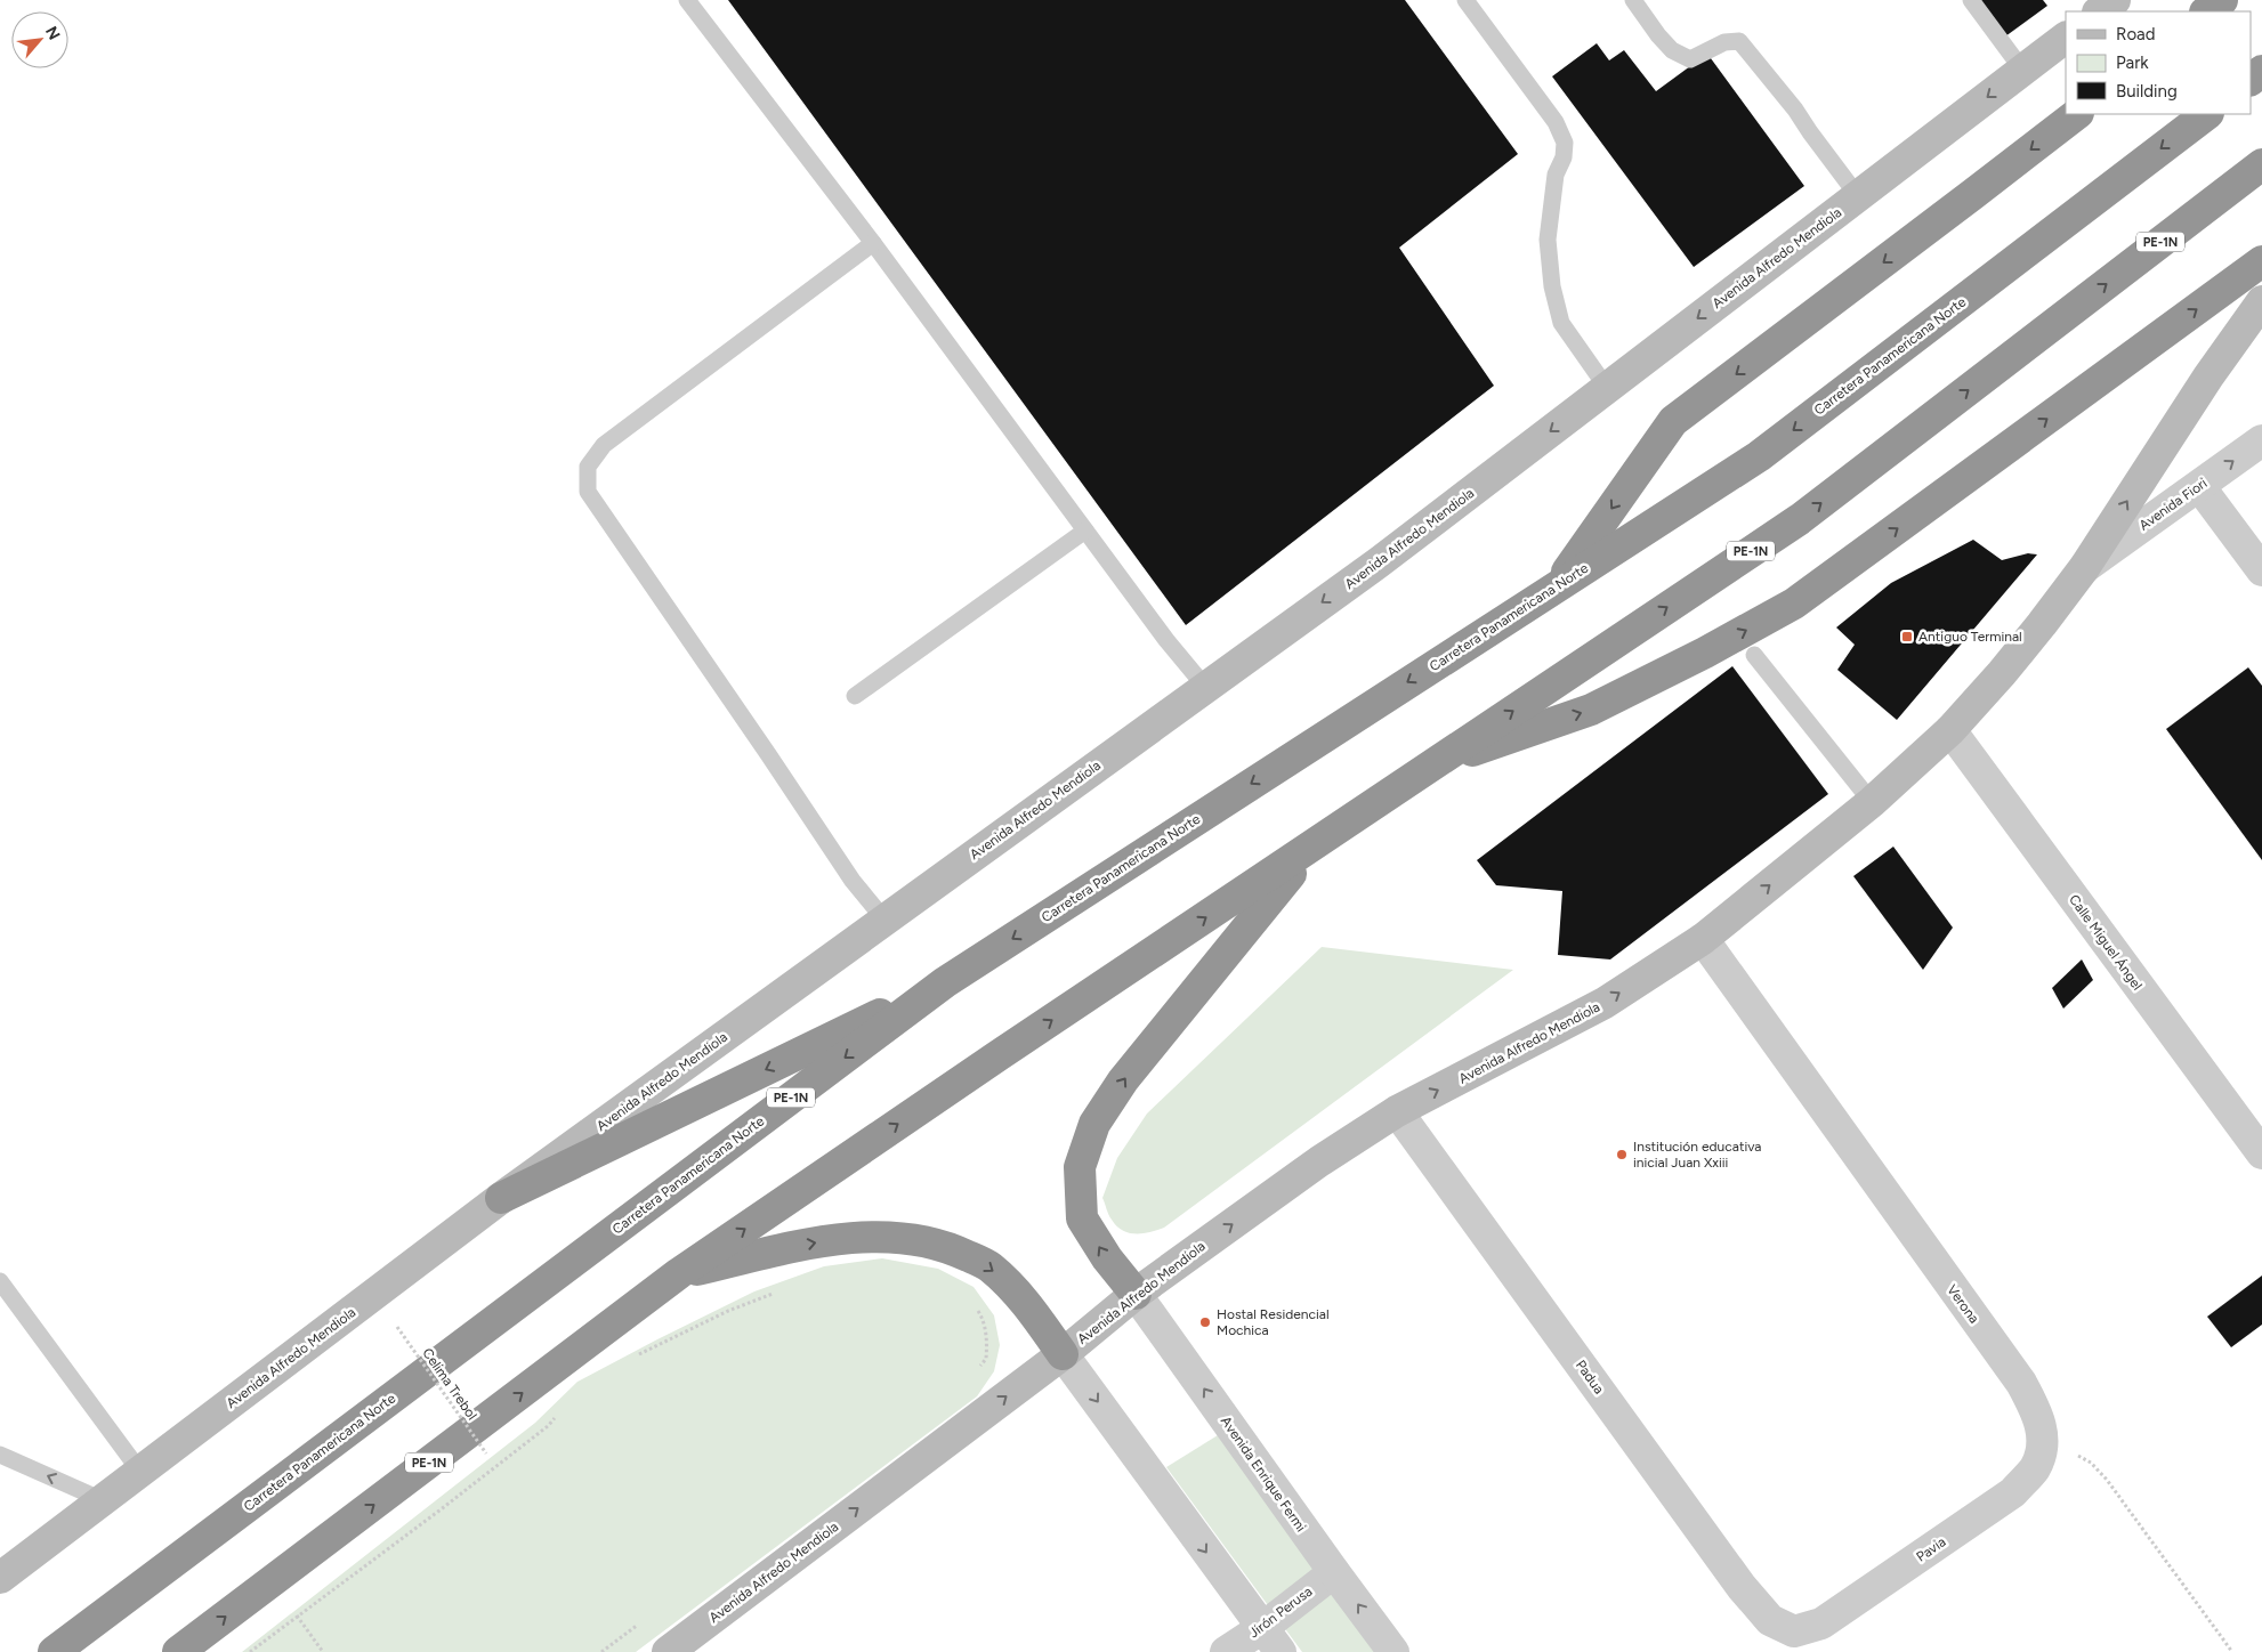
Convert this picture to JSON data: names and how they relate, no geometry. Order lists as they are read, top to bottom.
{
  "streets": {
    "highway": ["PE-1N", "Carretera Panamericana Norte"],
    "main road": ["Avenida Alfredo Mendiola"],
    "street": [
      "Avenida Fiori",
      "Calle Miguel Ángel",
      "Verona",
      "Padua",
      "Avenida Enrique Fermi",
      "Pavia",
      "Jirón Perusa"
    ],
    "path": ["Celima Trebol"]
  },
  "crossings": [
    ["Avenida Alfredo Mendiola", "Avenida Fiori"],
    ["Avenida Alfredo Mendiola", "Calle Miguel Ángel"],
    ["Avenida Alfredo Mendiola", "Verona"],
    ["Avenida Alfredo Mendiola", "Padua"],
    ["Avenida Alfredo Mendiola", "Avenida Enrique Fermi"],
    ["Verona", "Pavia"],
    ["Padua", "Pavia"],
    ["Avenida Enrique Fermi", "Jirón Perusa"]
  ],
  "one_way": ["Avenida Fiori"],
  "places": {
    "transit": ["Antiguo Terminal"],
    "other": ["Institución educativa inicial Juan Xxiii", "Hostal Residencial Mochica"]
  },
  "legend": ["Road", "Park", "Building"],
  "north": "top right"
}
